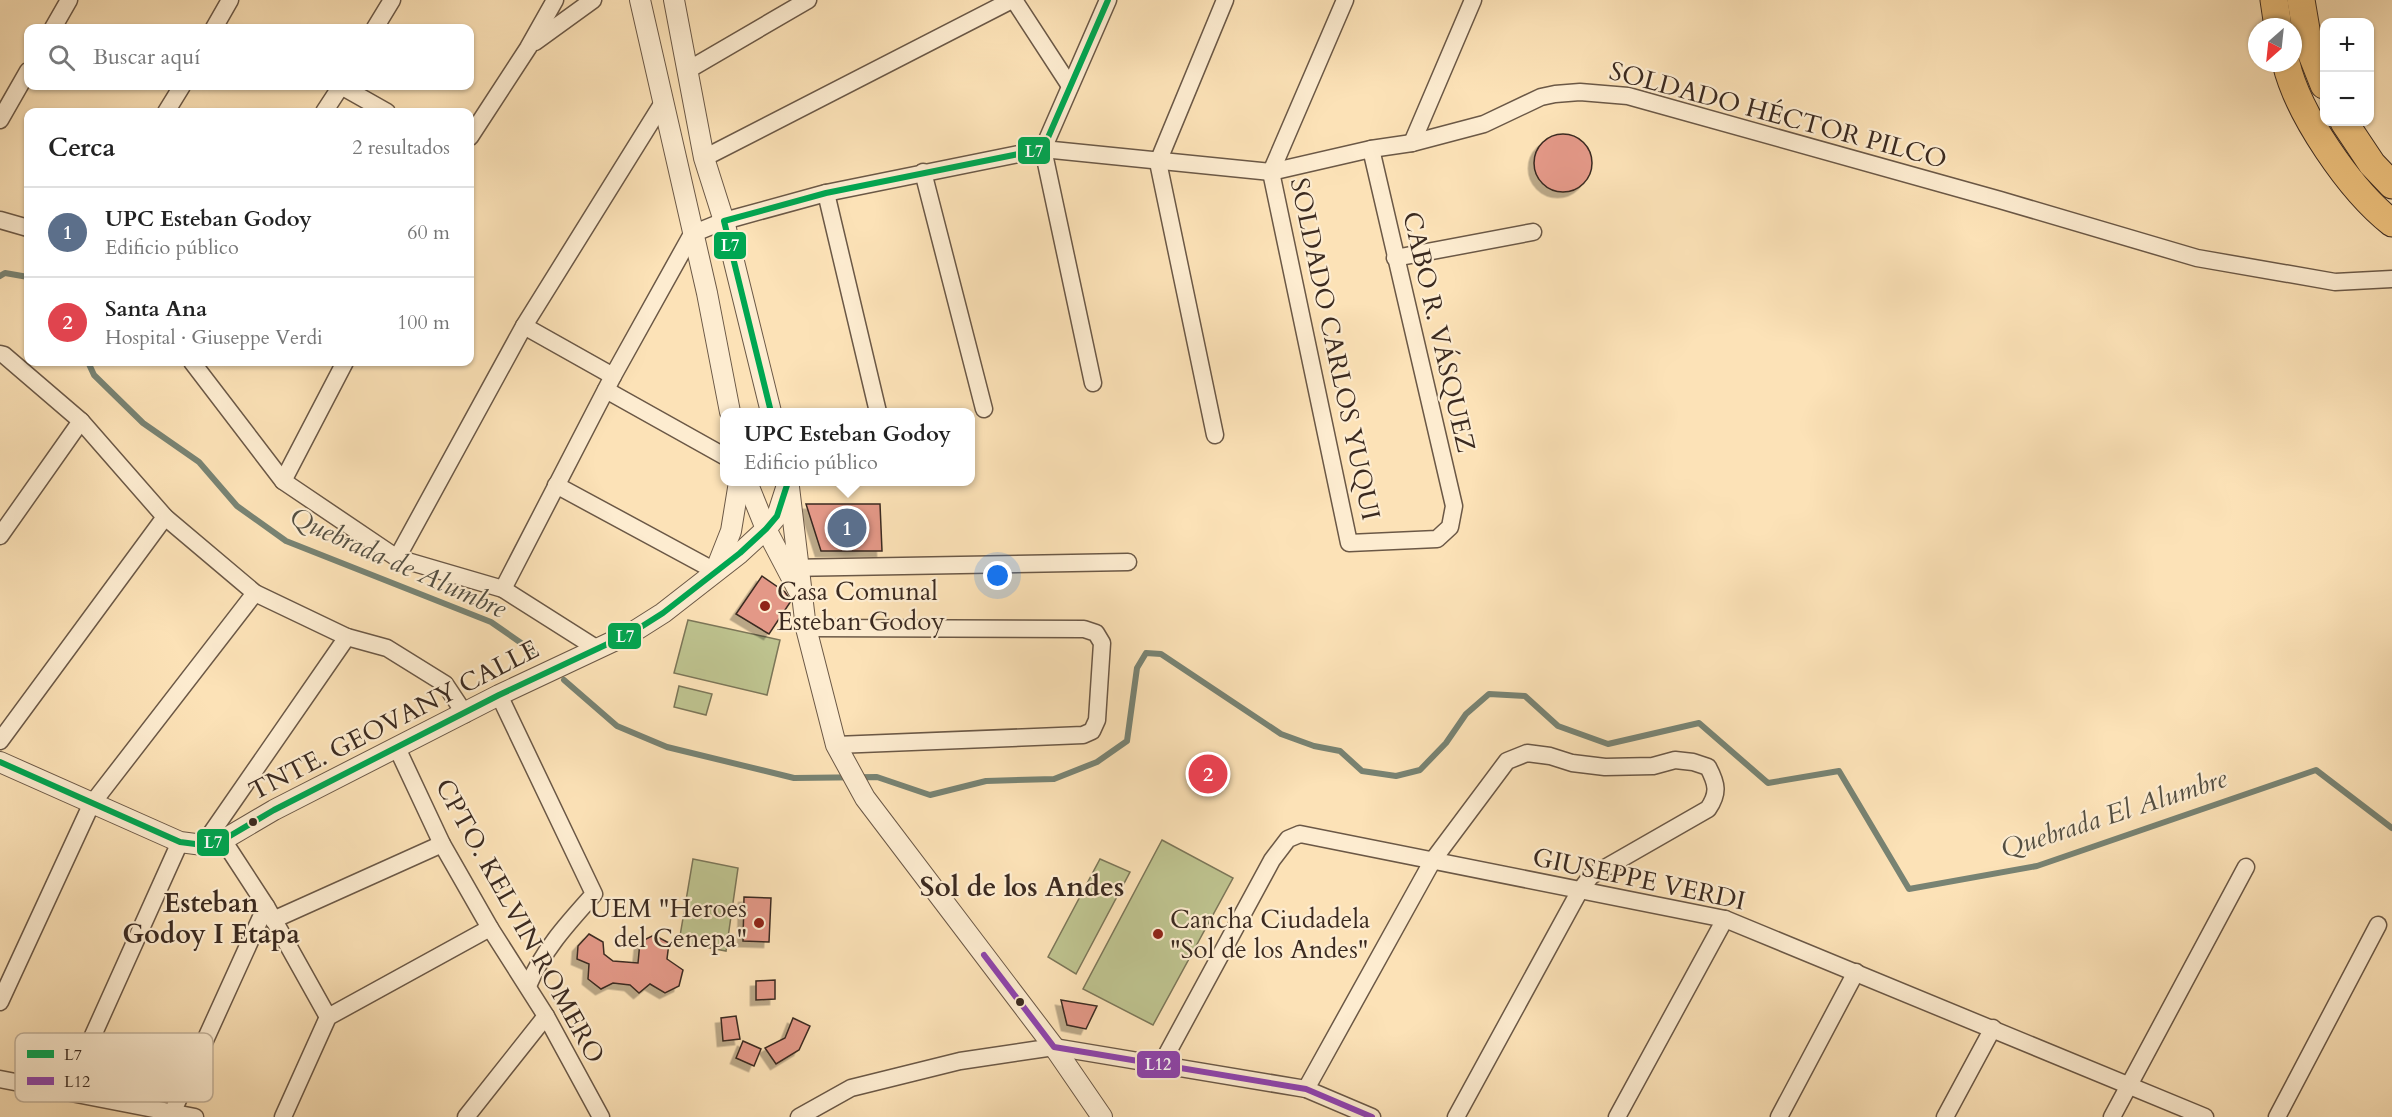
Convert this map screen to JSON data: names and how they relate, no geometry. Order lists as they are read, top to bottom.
{
  "streets": {
    "street": [
      "SOLDADO HÉCTOR PILCO",
      "CABO R. VÁSQUEZ",
      "SOLDADO CARLOS YUQUI",
      "TNTE. GEOVANY CALLE",
      "GIUSEPPE VERDI",
      "CPTO. KELVIN ROMERO"
    ]
  },
  "crossings": [
    ["SOLDADO HÉCTOR PILCO", "CABO R. VÁSQUEZ"],
    ["SOLDADO HÉCTOR PILCO", "SOLDADO CARLOS YUQUI"],
    ["CABO R. VÁSQUEZ", "SOLDADO CARLOS YUQUI"],
    ["TNTE. GEOVANY CALLE", "CPTO. KELVIN ROMERO"]
  ],
  "districts": ["Sol de los Andes", "Esteban Godoy I Etapa"],
  "water": ["Quebrada de Alumbre", "Quebrada El Alumbre"],
  "places": ["Casa Comunal Esteban Godoy", "UEM \"Heroes del Cenepa\"", "Cancha Ciudadela \"Sol de los Andes\""],
  "lines": ["transit line L7", "transit line L12"],
  "legend": ["L7", "L12"],
  "north": "bottom left",
  "page": {
    "map_buttons": ["+", "−"],
    "search": "Buscar aquí",
    "heading": ["Cerca", "2 resultados"],
    "list": [
      {
        "mark": "1",
        "name": "UPC Esteban Godoy",
        "note": "Edificio público",
        "value": "60 m"
      },
      {
        "mark": "2",
        "name": "Santa Ana",
        "note": "Hospital · Giuseppe Verdi",
        "value": "100 m"
      }
    ],
    "popup": ["UPC Esteban Godoy", "Edificio público"],
    "pins": ["1", "2"]
  }
}
